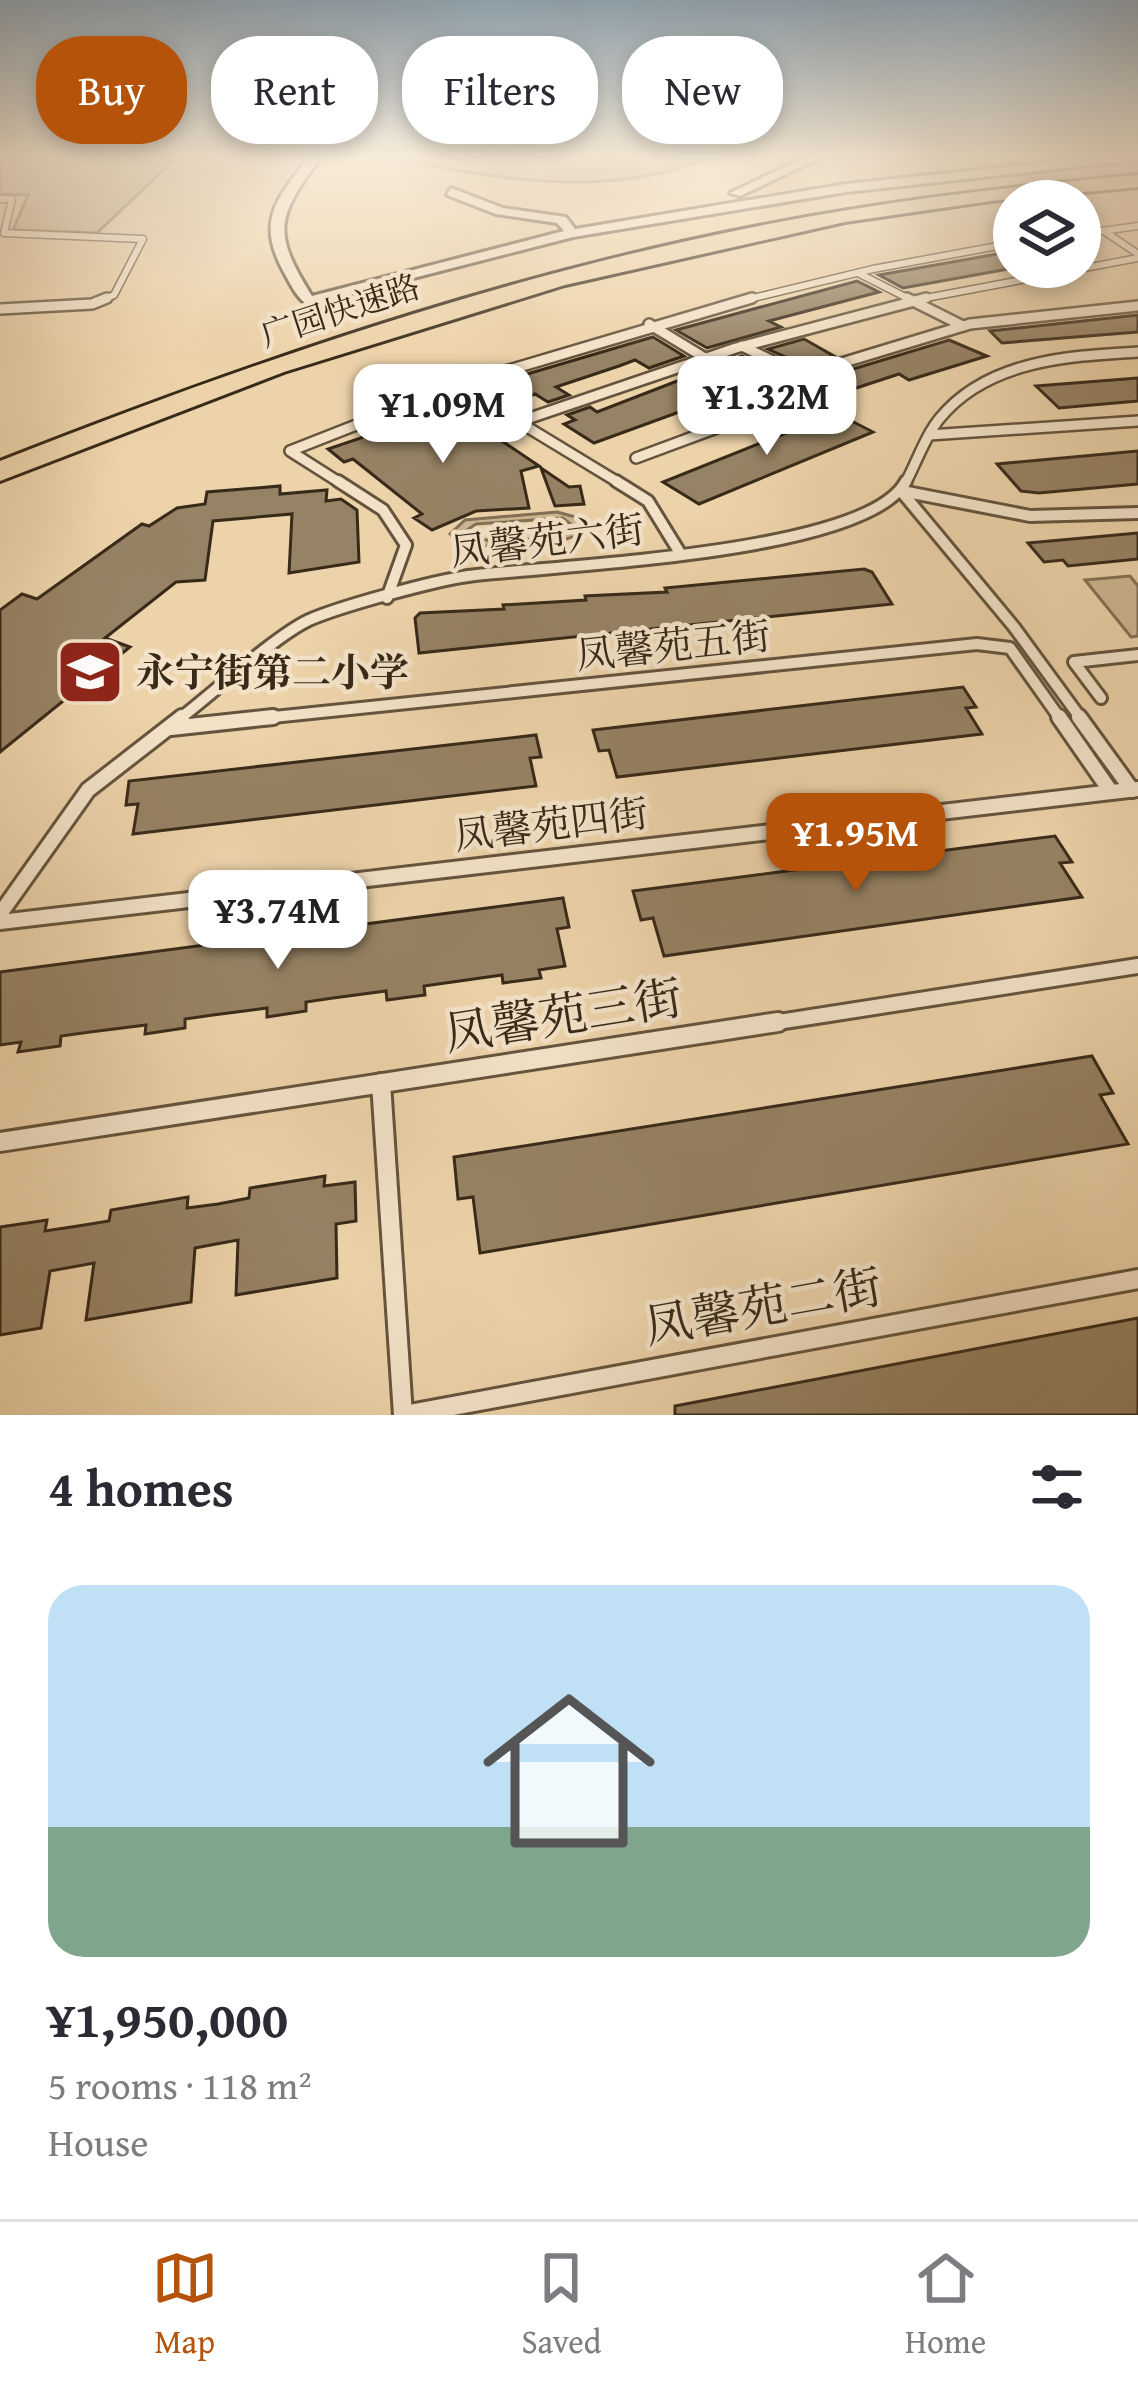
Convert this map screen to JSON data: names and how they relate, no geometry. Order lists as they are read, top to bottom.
{
  "streets": {
    "highway": ["广园快速路"],
    "lane": [
      "凤馨苑六街",
      "凤馨苑五街",
      "凤馨苑四街",
      "凤馨苑三街",
      "凤馨苑二街"
    ]
  },
  "crossings": [
    ["凤馨苑六街", "凤馨苑五街"],
    ["凤馨苑六街", "凤馨苑四街"],
    ["凤馨苑五街", "凤馨苑四街"]
  ],
  "places": {
    "school or university": ["永宁街第二小学"]
  },
  "page": {
    "chip": [
      "Buy",
      "Rent",
      "Filters",
      "New"
    ],
    "price": [
      "¥1.32M",
      "¥1.09M",
      "¥1.95M",
      "¥3.74M"
    ],
    "heading": "4 homes",
    "list": [
      {
        "name": "¥1,950,000",
        "note": "5 rooms · 118 m² · House"
      }
    ],
    "tabs": ["Map", "Saved", "Home"]
  }
}
